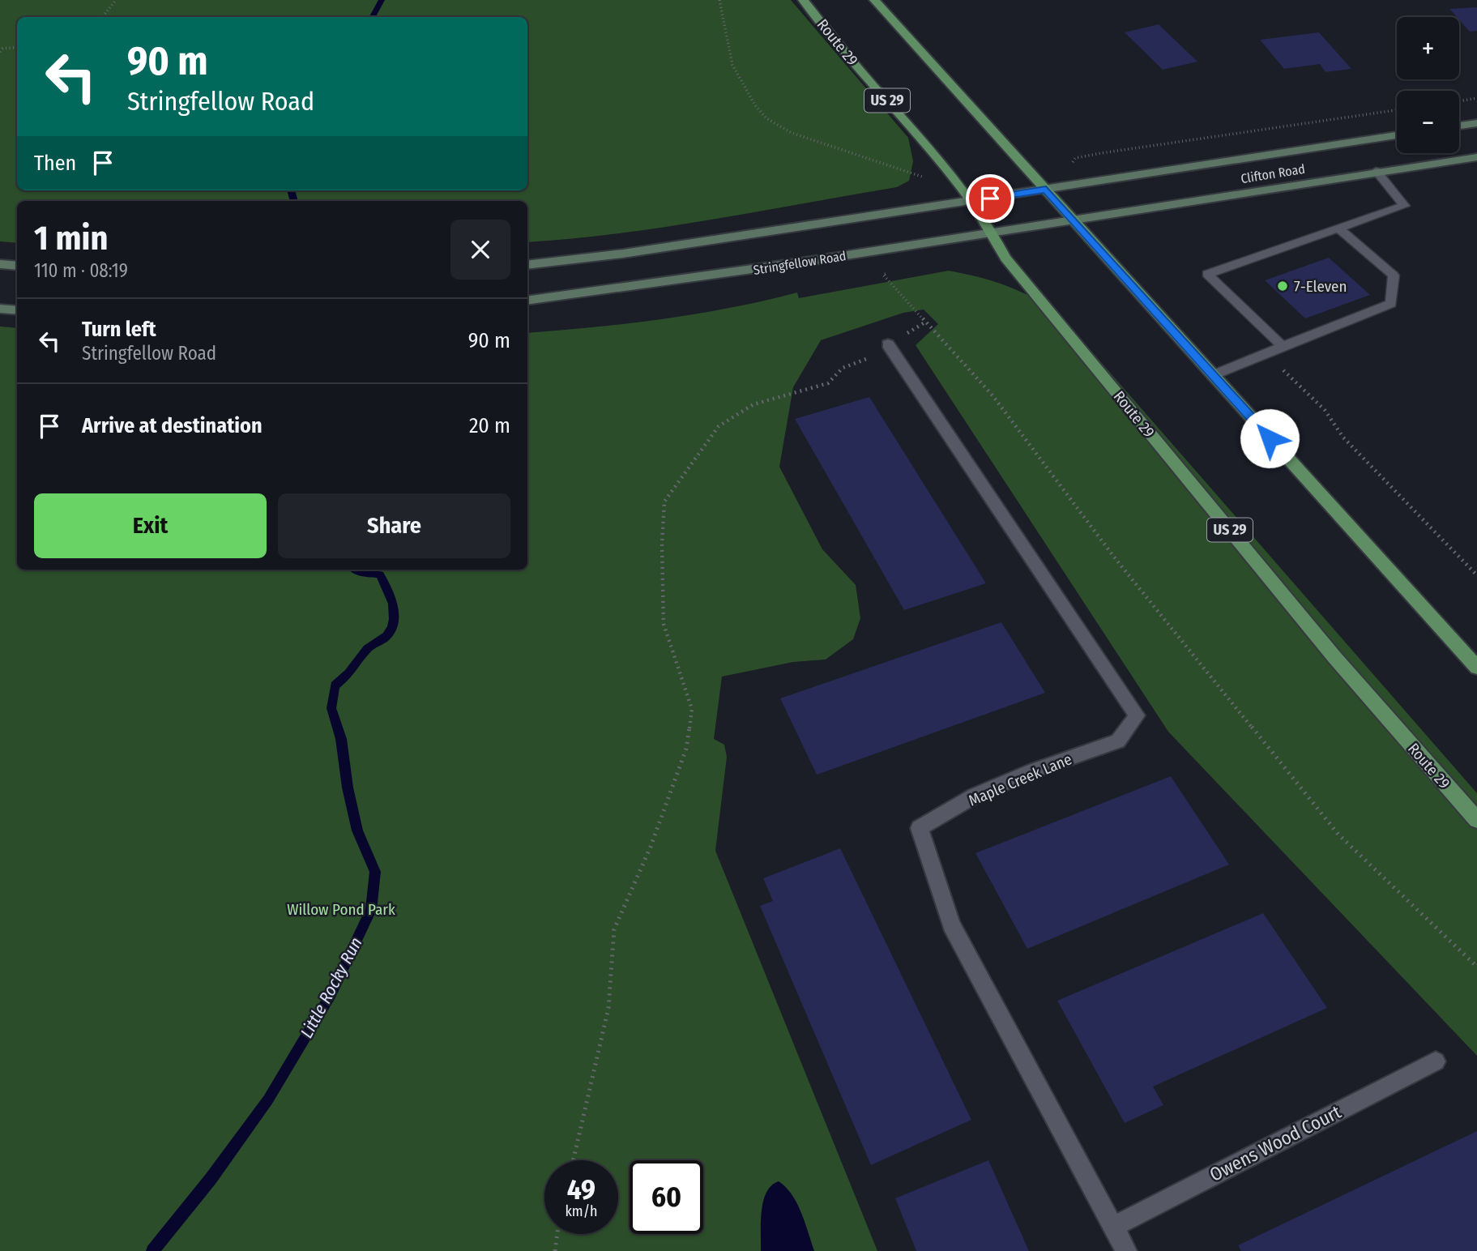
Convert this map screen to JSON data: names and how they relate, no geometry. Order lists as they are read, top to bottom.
{
  "streets": {
    "main road": [
      "Route 29",
      "US 29",
      "Clifton Road",
      "Stringfellow Road"
    ],
    "street": ["Maple Creek Lane", "Owens Wood Court"]
  },
  "crossings": [
    ["Route 29", "Stringfellow Road"],
    ["Clifton Road", "Stringfellow Road"],
    ["Maple Creek Lane", "Owens Wood Court"]
  ],
  "water": ["Little Rocky Run"],
  "parks": ["Willow Pond Park"],
  "places": ["7-Eleven"],
  "page": {
    "map_buttons": ["+", "−"],
    "turn": ["90 m", "Stringfellow Road"],
    "then": "Then",
    "heading": ["1 min", "110 m · 08:19"],
    "list": [
      {
        "name": "Turn left",
        "note": "Stringfellow Road",
        "value": "90 m"
      },
      {
        "name": "Arrive at destination",
        "value": "20 m"
      }
    ],
    "buttons": ["Exit", "Share"],
    "speed": "49 km/h",
    "limit": "60"
  }
}
